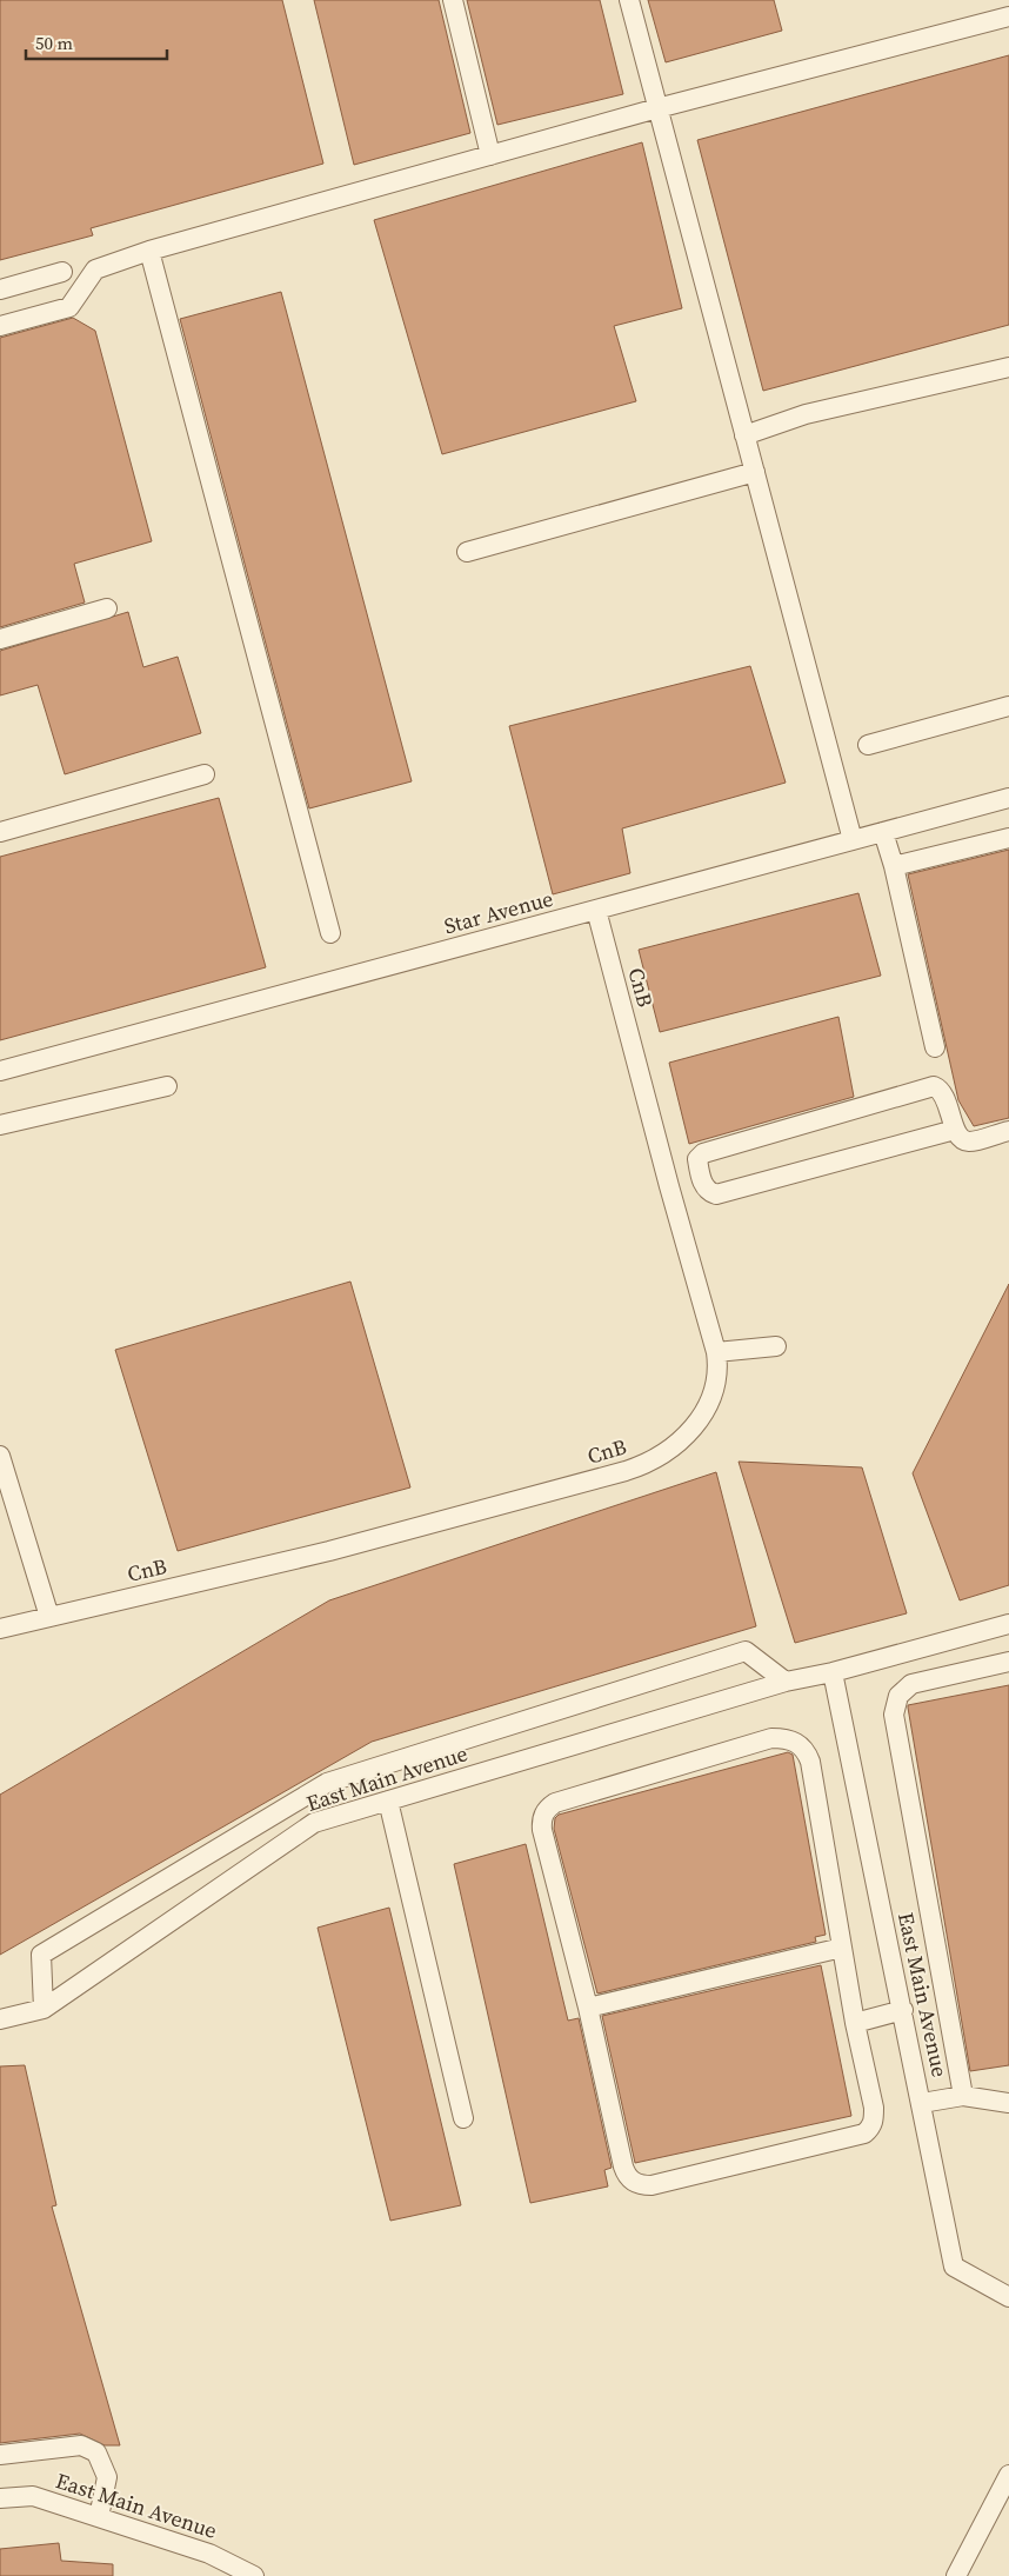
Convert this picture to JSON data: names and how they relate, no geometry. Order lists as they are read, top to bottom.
{
  "streets": {
    "street": ["Star Avenue", "CnB", "East Main Avenue"]
  },
  "crossings": [
    ["Star Avenue", "CnB"]
  ],
  "scale_bar": "50 m"
}
